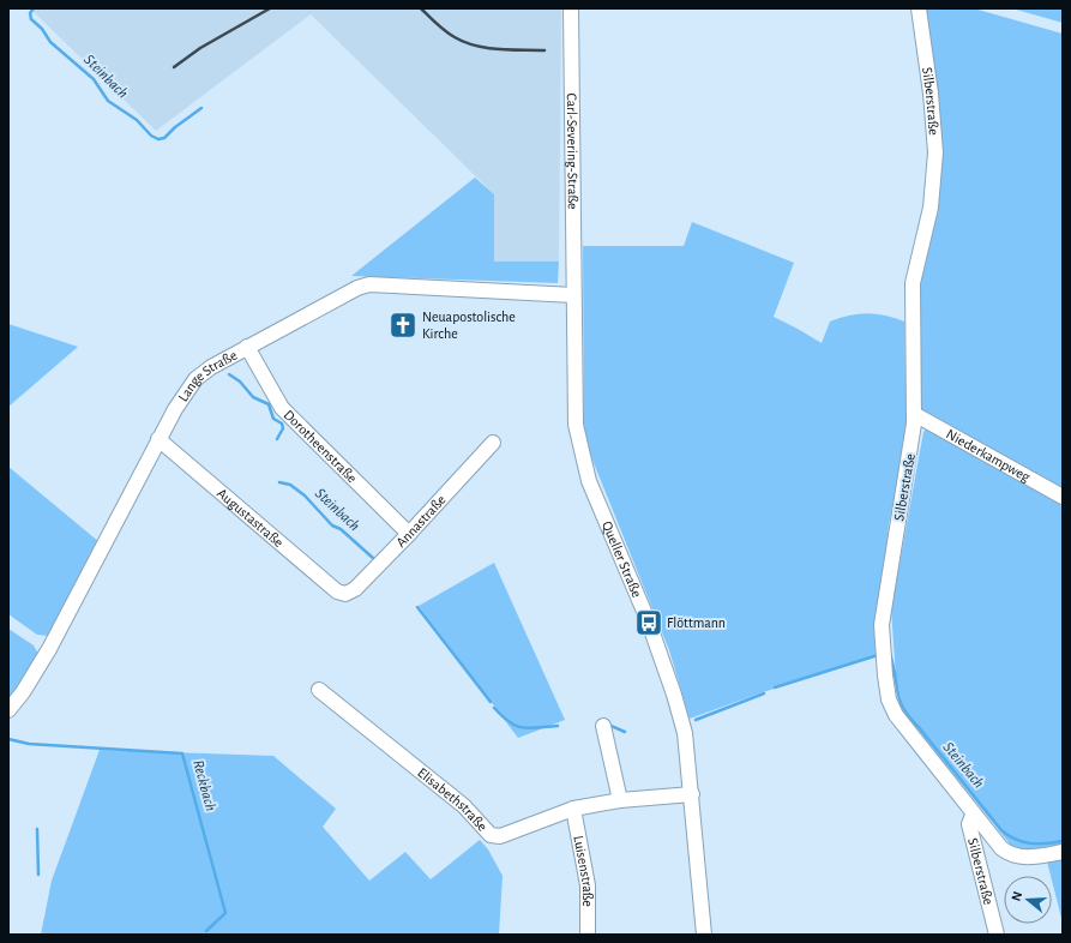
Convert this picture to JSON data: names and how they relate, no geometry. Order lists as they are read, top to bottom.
{
  "streets": {
    "street": [
      "Silberstraße",
      "Carl-Severing-Straße",
      "Lange Straße",
      "Dorotheenstraße",
      "Niederkampweg",
      "Augustastraße",
      "Annastraße",
      "Queller Straße",
      "Elisabethstraße",
      "Luisenstraße"
    ]
  },
  "crossings": [
    ["Silberstraße", "Niederkampweg"],
    ["Carl-Severing-Straße", "Lange Straße"],
    ["Carl-Severing-Straße", "Queller Straße"],
    ["Lange Straße", "Dorotheenstraße"],
    ["Lange Straße", "Augustastraße"],
    ["Lange Straße", "Queller Straße"],
    ["Dorotheenstraße", "Annastraße"],
    ["Augustastraße", "Annastraße"],
    ["Queller Straße", "Elisabethstraße"],
    ["Elisabethstraße", "Luisenstraße"]
  ],
  "water": ["Steinbach", "Reckbach"],
  "places": {
    "church": ["Neuapostolische Kirche"],
    "bus stop": ["Flöttmann"]
  },
  "north": "left"
}
